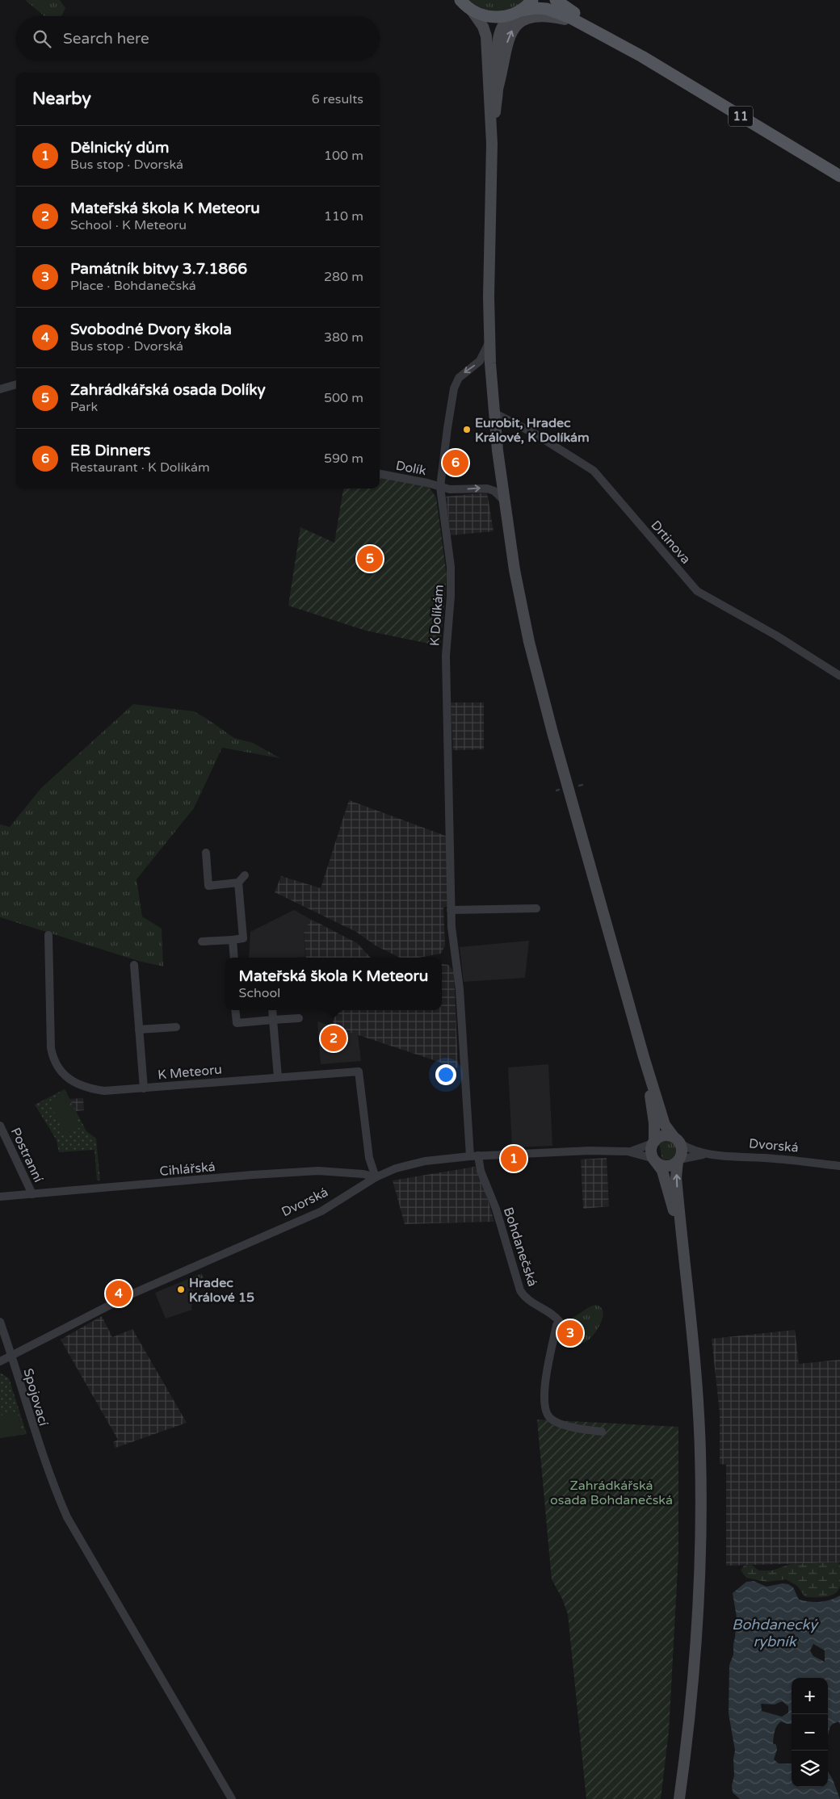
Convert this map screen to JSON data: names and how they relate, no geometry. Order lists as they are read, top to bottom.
{
  "streets": {
    "main road": ["11", "Dvorská"],
    "street": [
      "Dolík",
      "Drtinova",
      "K Dolíkám",
      "K Meteoru",
      "Postranní",
      "Cihlářská",
      "Bohdanečská",
      "Spojovací"
    ]
  },
  "crossings": [
    ["Dolík", "K Dolíkám"],
    ["K Dolíkám", "Dvorská"],
    ["K Dolíkám", "Bohdanečská"],
    ["K Meteoru", "Dvorská"],
    ["K Meteoru", "Cihlářská"],
    ["Dvorská", "Cihlářská"],
    ["Dvorská", "Bohdanečská"],
    ["Dvorská", "Spojovací"],
    ["Postranní", "Cihlářská"]
  ],
  "one_way": ["Dolík"],
  "water": ["Bohdanecký rybník"],
  "parks": ["Zahrádkářská osada Bohdanečská"],
  "places": ["Eurobit, Hradec Králové, K Dolíkám", "Hradec Králové 15"],
  "page": {
    "search": "Search here",
    "heading": ["Nearby", "6 results"],
    "list": [
      {
        "mark": "1",
        "name": "Dělnický dům",
        "note": "Bus stop · Dvorská",
        "value": "100 m"
      },
      {
        "mark": "2",
        "name": "Mateřská škola K Meteoru",
        "note": "School · K Meteoru",
        "value": "110 m"
      },
      {
        "mark": "3",
        "name": "Památník bitvy 3.7.1866",
        "note": "Place · Bohdanečská",
        "value": "280 m"
      },
      {
        "mark": "4",
        "name": "Svobodné Dvory škola",
        "note": "Bus stop · Dvorská",
        "value": "380 m"
      },
      {
        "mark": "5",
        "name": "Zahrádkářská osada Dolíky",
        "note": "Park",
        "value": "500 m"
      },
      {
        "mark": "6",
        "name": "EB Dinners",
        "note": "Restaurant · K Dolíkám",
        "value": "590 m"
      }
    ],
    "pins": [
      "6",
      "5",
      "2",
      "1",
      "4",
      "3"
    ],
    "popup": ["Mateřská škola K Meteoru", "School"],
    "map_buttons": ["+", "−"]
  }
}
